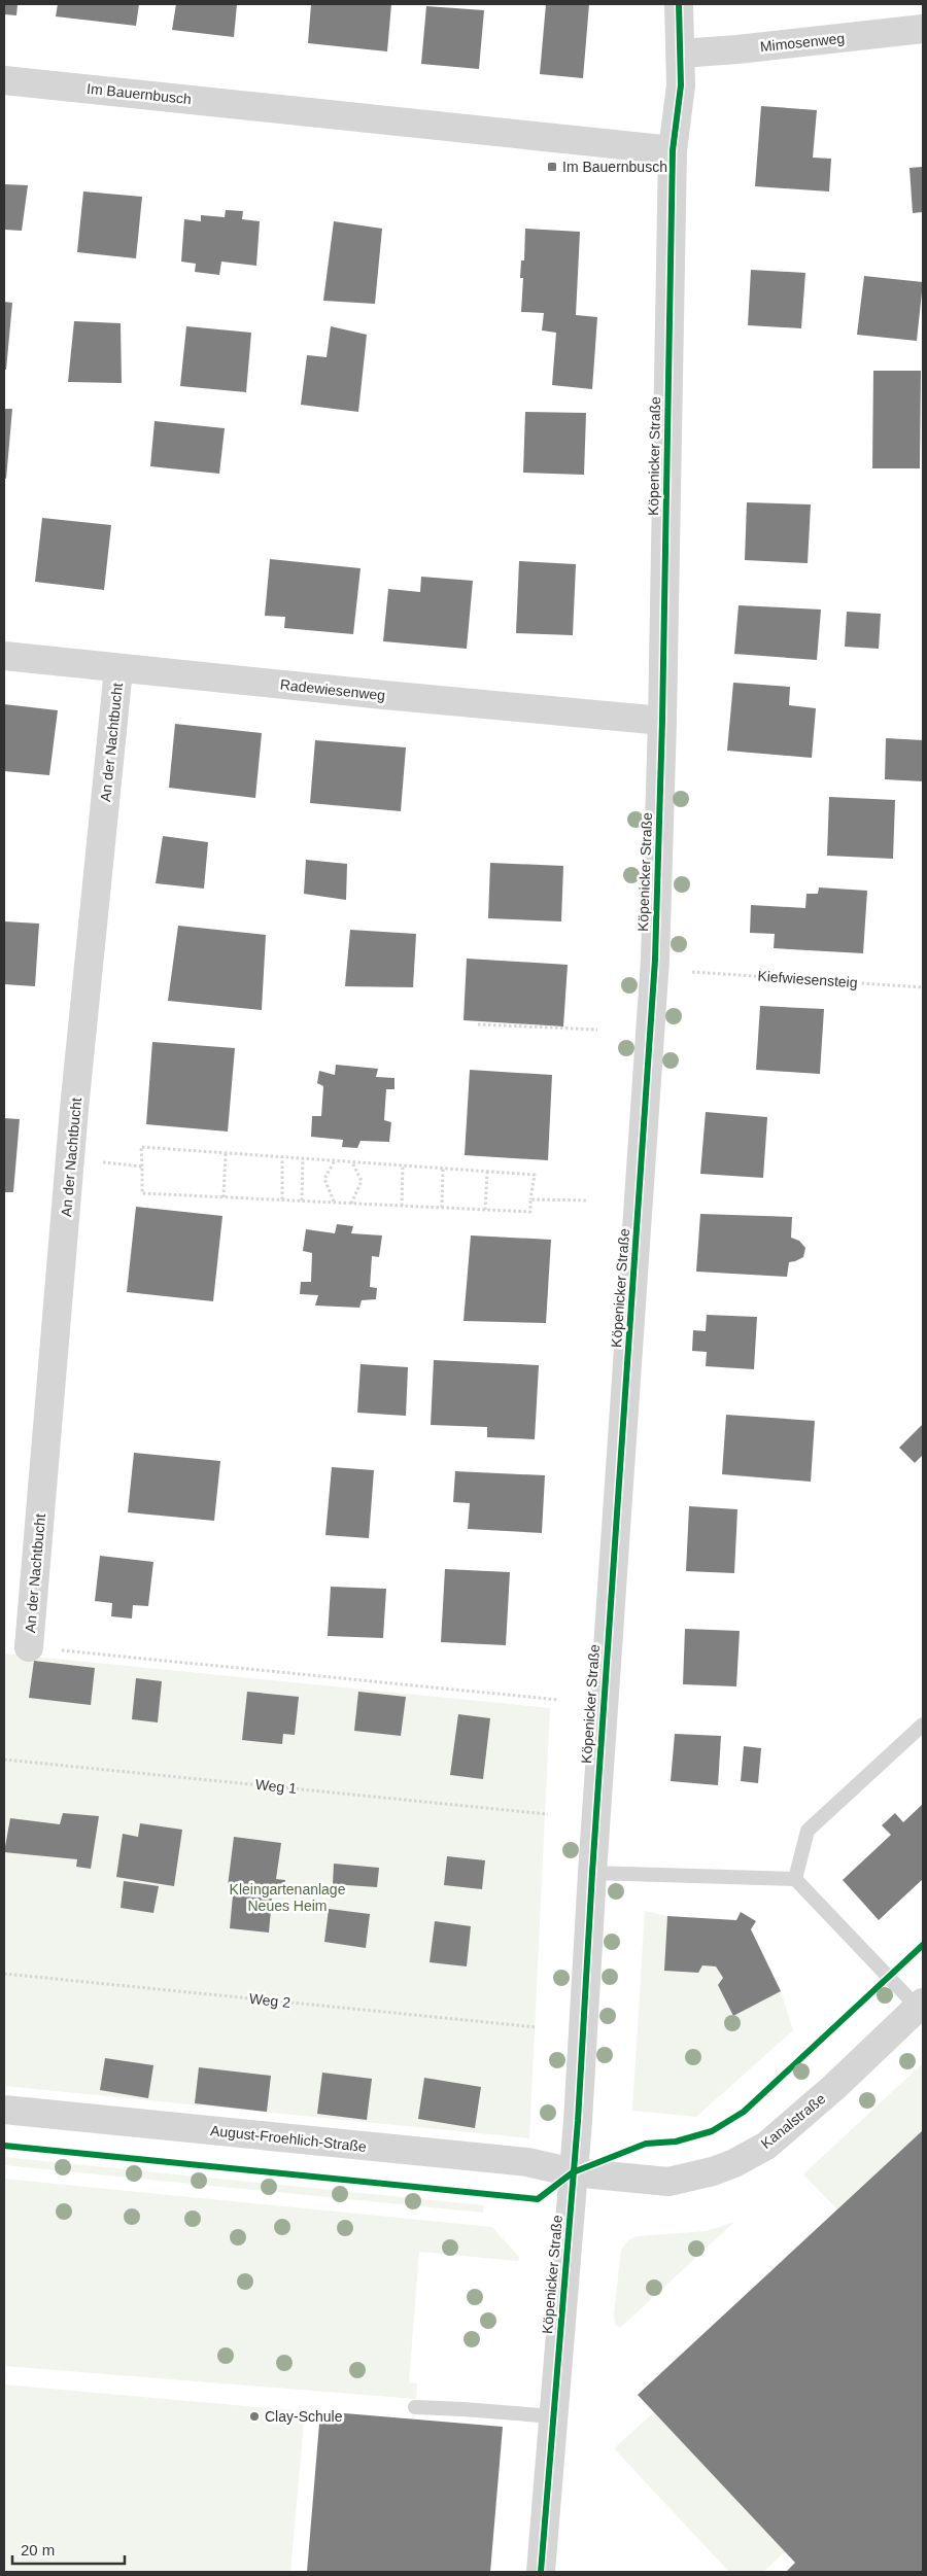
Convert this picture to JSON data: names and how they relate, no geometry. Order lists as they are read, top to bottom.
{
  "streets": {
    "street": [
      "Mimosenweg",
      "Im Bauernbusch",
      "Köpenicker Straße",
      "Radewiesenweg",
      "An der Nachtbucht",
      "Kanalstraße",
      "August-Froehlich-Straße"
    ],
    "path": ["Kiefwiesensteig", "Weg 1", "Weg 2"]
  },
  "crossings": [
    ["Mimosenweg", "Köpenicker Straße"],
    ["Im Bauernbusch", "Köpenicker Straße"],
    ["Köpenicker Straße", "Radewiesenweg"],
    ["Köpenicker Straße", "Kanalstraße"],
    ["Köpenicker Straße", "August-Froehlich-Straße"],
    ["Radewiesenweg", "An der Nachtbucht"],
    ["Kanalstraße", "August-Froehlich-Straße"]
  ],
  "parks": ["Kleingartenanlage Neues Heim"],
  "places": {
    "transit": ["Im Bauernbusch"],
    "other": ["Clay-Schule"]
  },
  "scale_bar": "20 m"
}
